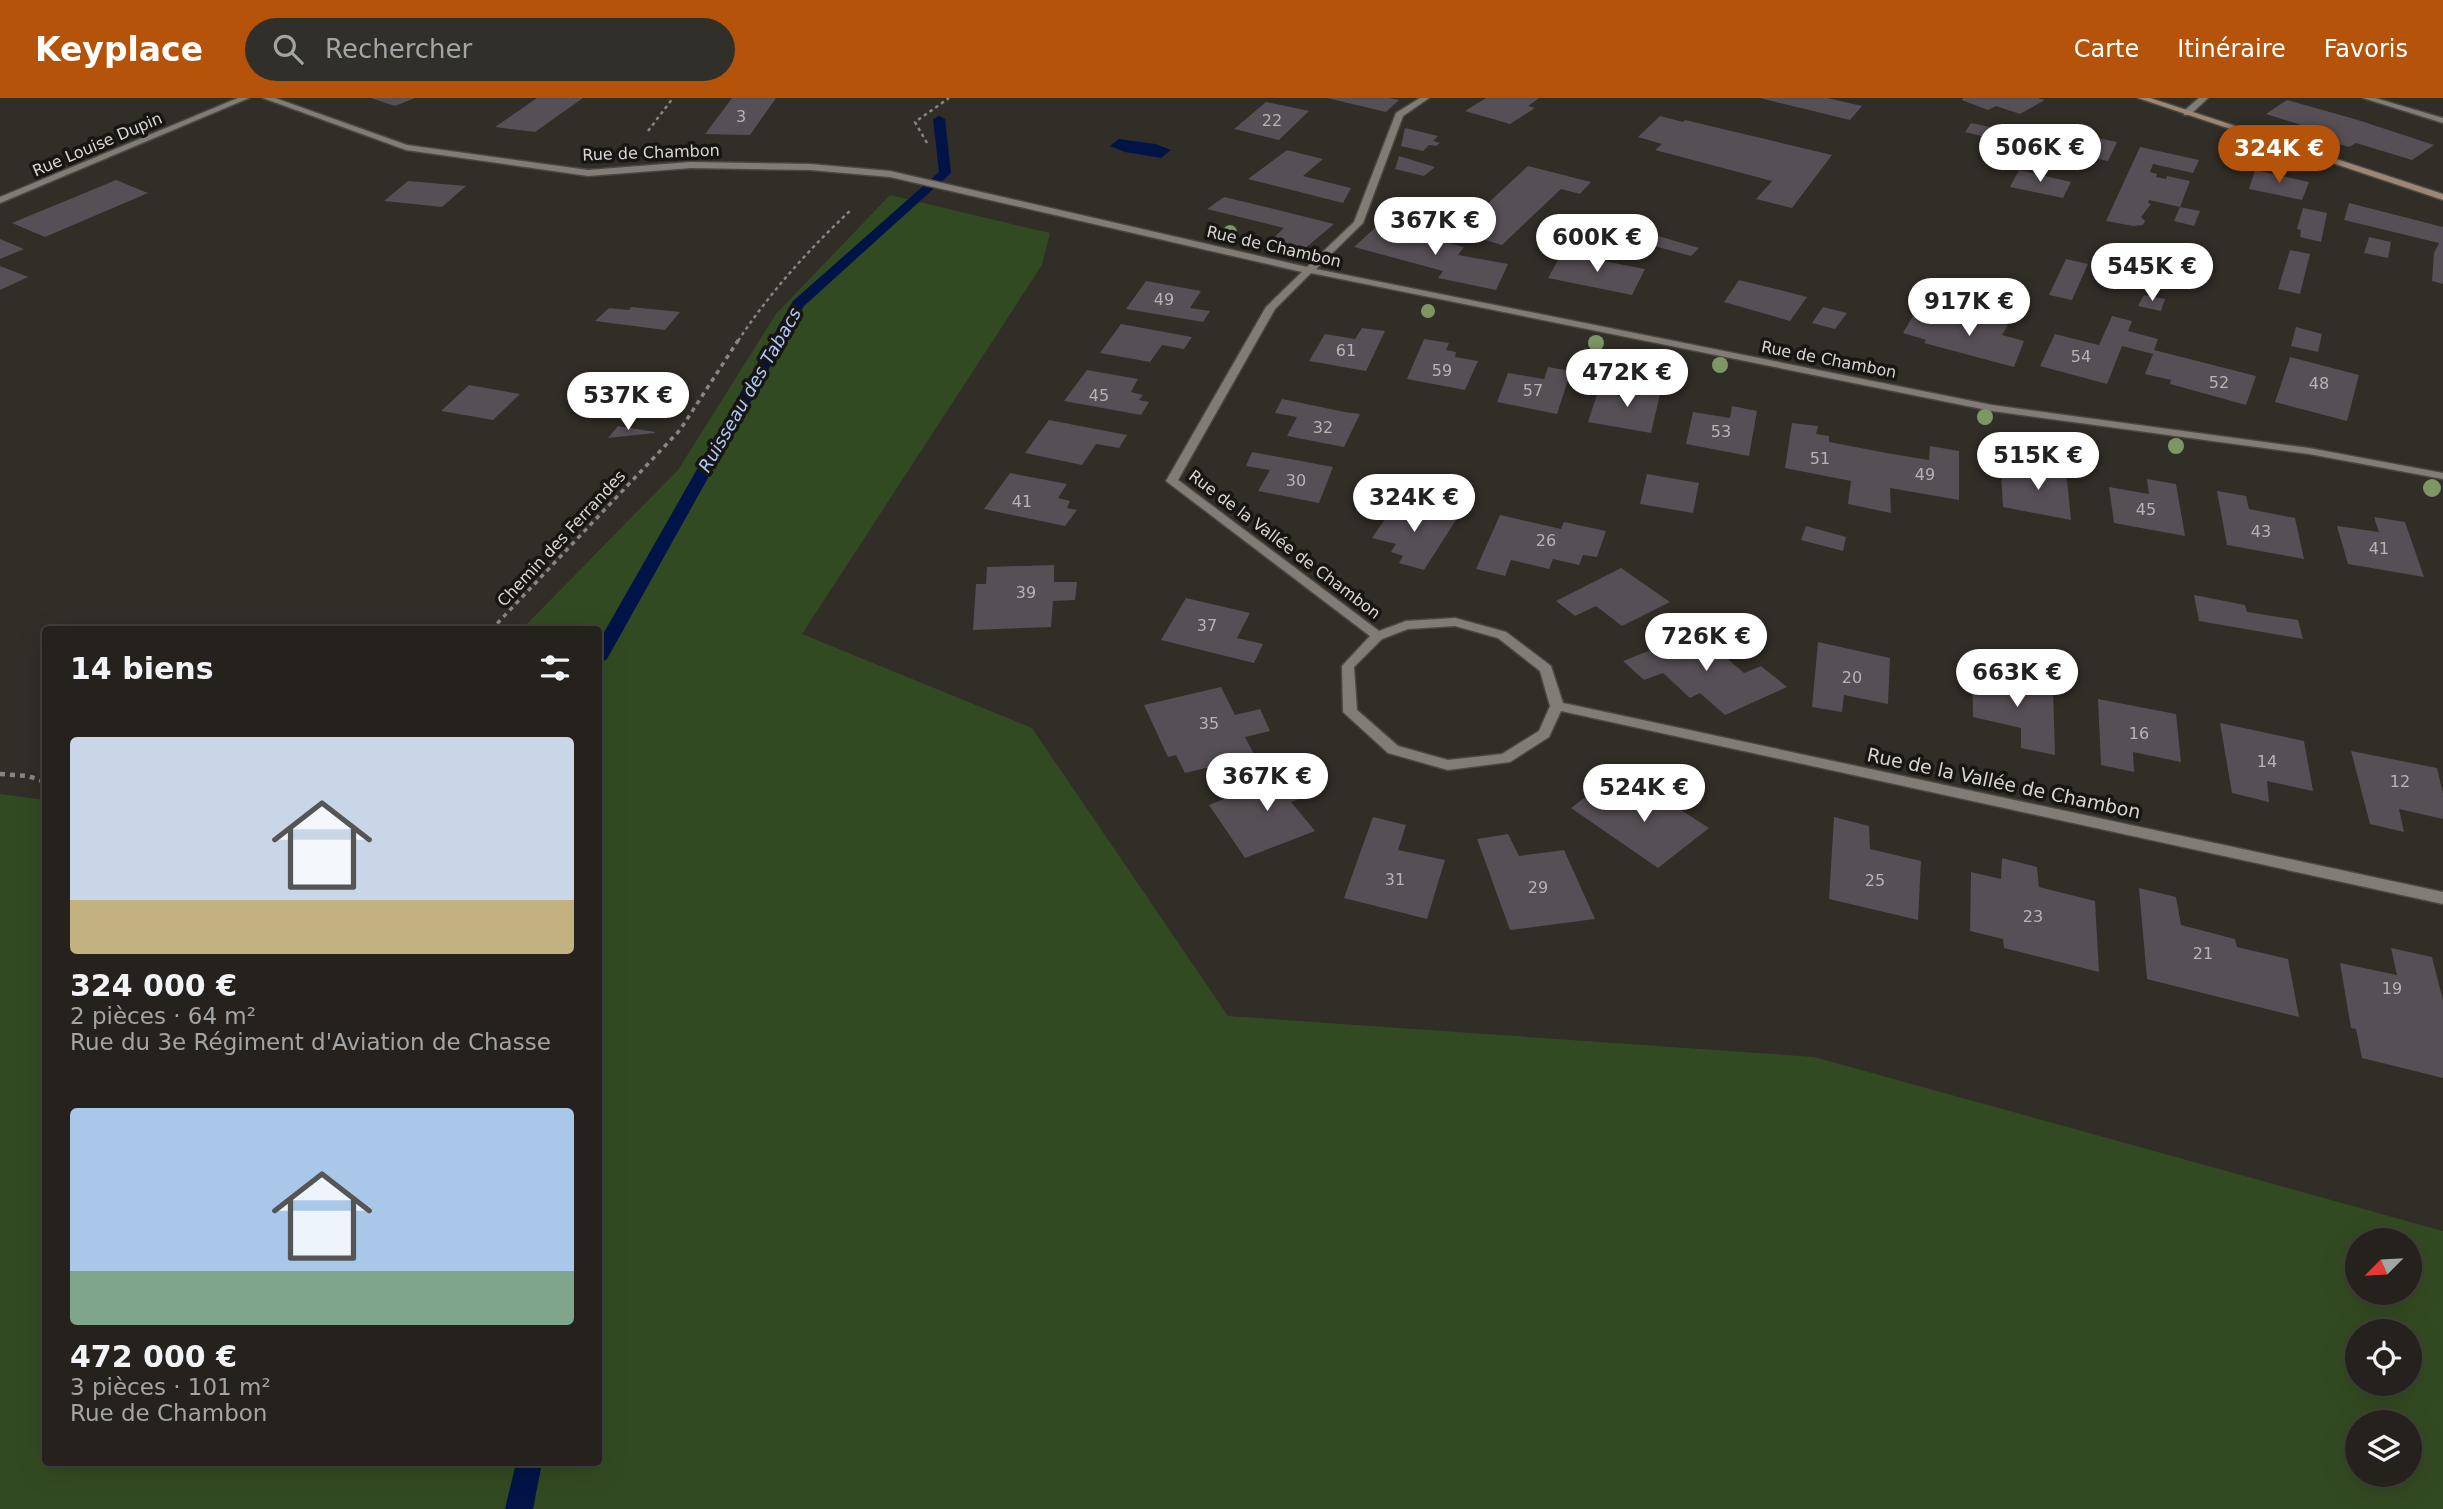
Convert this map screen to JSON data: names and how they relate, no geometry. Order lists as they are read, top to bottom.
{
  "streets": {
    "street": ["Rue Louise Dupin", "Rue de Chambon", "Rue de la Vallée de Chambon"],
    "path": ["Chemin des Ferrandes"]
  },
  "crossings": [
    ["Rue de Chambon", "Chemin des Ferrandes"],
    ["Rue de Chambon", "Rue de la Vallée de Chambon"]
  ],
  "water": ["Ruisseau des Tabacs"],
  "house_numbers": [
    "3",
    "22",
    "49",
    "61",
    "54",
    "59",
    "52",
    "48",
    "57",
    "45",
    "32",
    "53",
    "51",
    "49",
    "30",
    "41",
    "45",
    "43",
    "26",
    "41",
    "39",
    "37",
    "20",
    "35",
    "16",
    "14",
    "12",
    "31",
    "25",
    "29",
    "23",
    "21",
    "19"
  ],
  "north": "bottom left",
  "page": {
    "header": "Keyplace",
    "search": "Rechercher",
    "nav": ["Carte", "Itinéraire", "Favoris"],
    "price": [
      "506K €",
      "324K €",
      "367K €",
      "600K €",
      "545K €",
      "917K €",
      "472K €",
      "537K €",
      "515K €",
      "324K €",
      "726K €",
      "663K €",
      "367K €",
      "524K €"
    ],
    "heading": "14 biens",
    "list": [
      {
        "name": "324 000 €",
        "note": "2 pièces · 64 m² · Rue du 3e Régiment d'Aviation de Chasse"
      },
      {
        "name": "472 000 €",
        "note": "3 pièces · 101 m² · Rue de Chambon"
      }
    ]
  }
}
